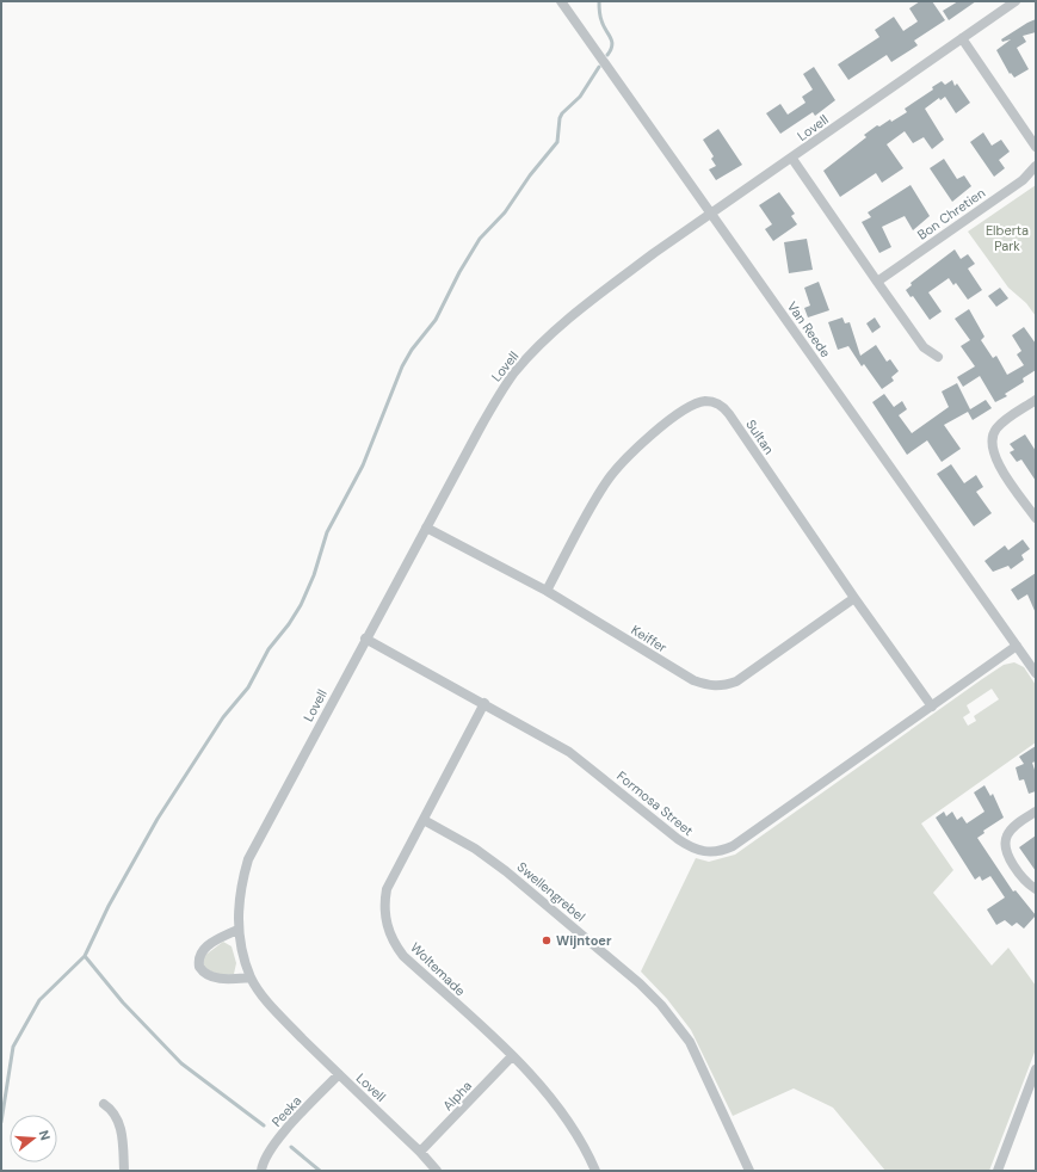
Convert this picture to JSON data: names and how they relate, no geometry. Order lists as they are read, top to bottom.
{
  "streets": {
    "street": [
      "Lovell",
      "Bon Chretien",
      "Van Reede",
      "Sultan",
      "Keiffer",
      "Formosa Street",
      "Swellengrebel",
      "Woltemade",
      "Alpha",
      "Peeka"
    ]
  },
  "crossings": [
    ["Lovell", "Van Reede"],
    ["Lovell", "Keiffer"],
    ["Lovell", "Formosa Street"],
    ["Lovell", "Alpha"],
    ["Lovell", "Peeka"],
    ["Van Reede", "Formosa Street"],
    ["Sultan", "Keiffer"],
    ["Sultan", "Formosa Street"],
    ["Formosa Street", "Woltemade"],
    ["Swellengrebel", "Woltemade"],
    ["Woltemade", "Alpha"]
  ],
  "parks": ["Elberta Park"],
  "places": ["Wijntoer"],
  "north": "right"
}
